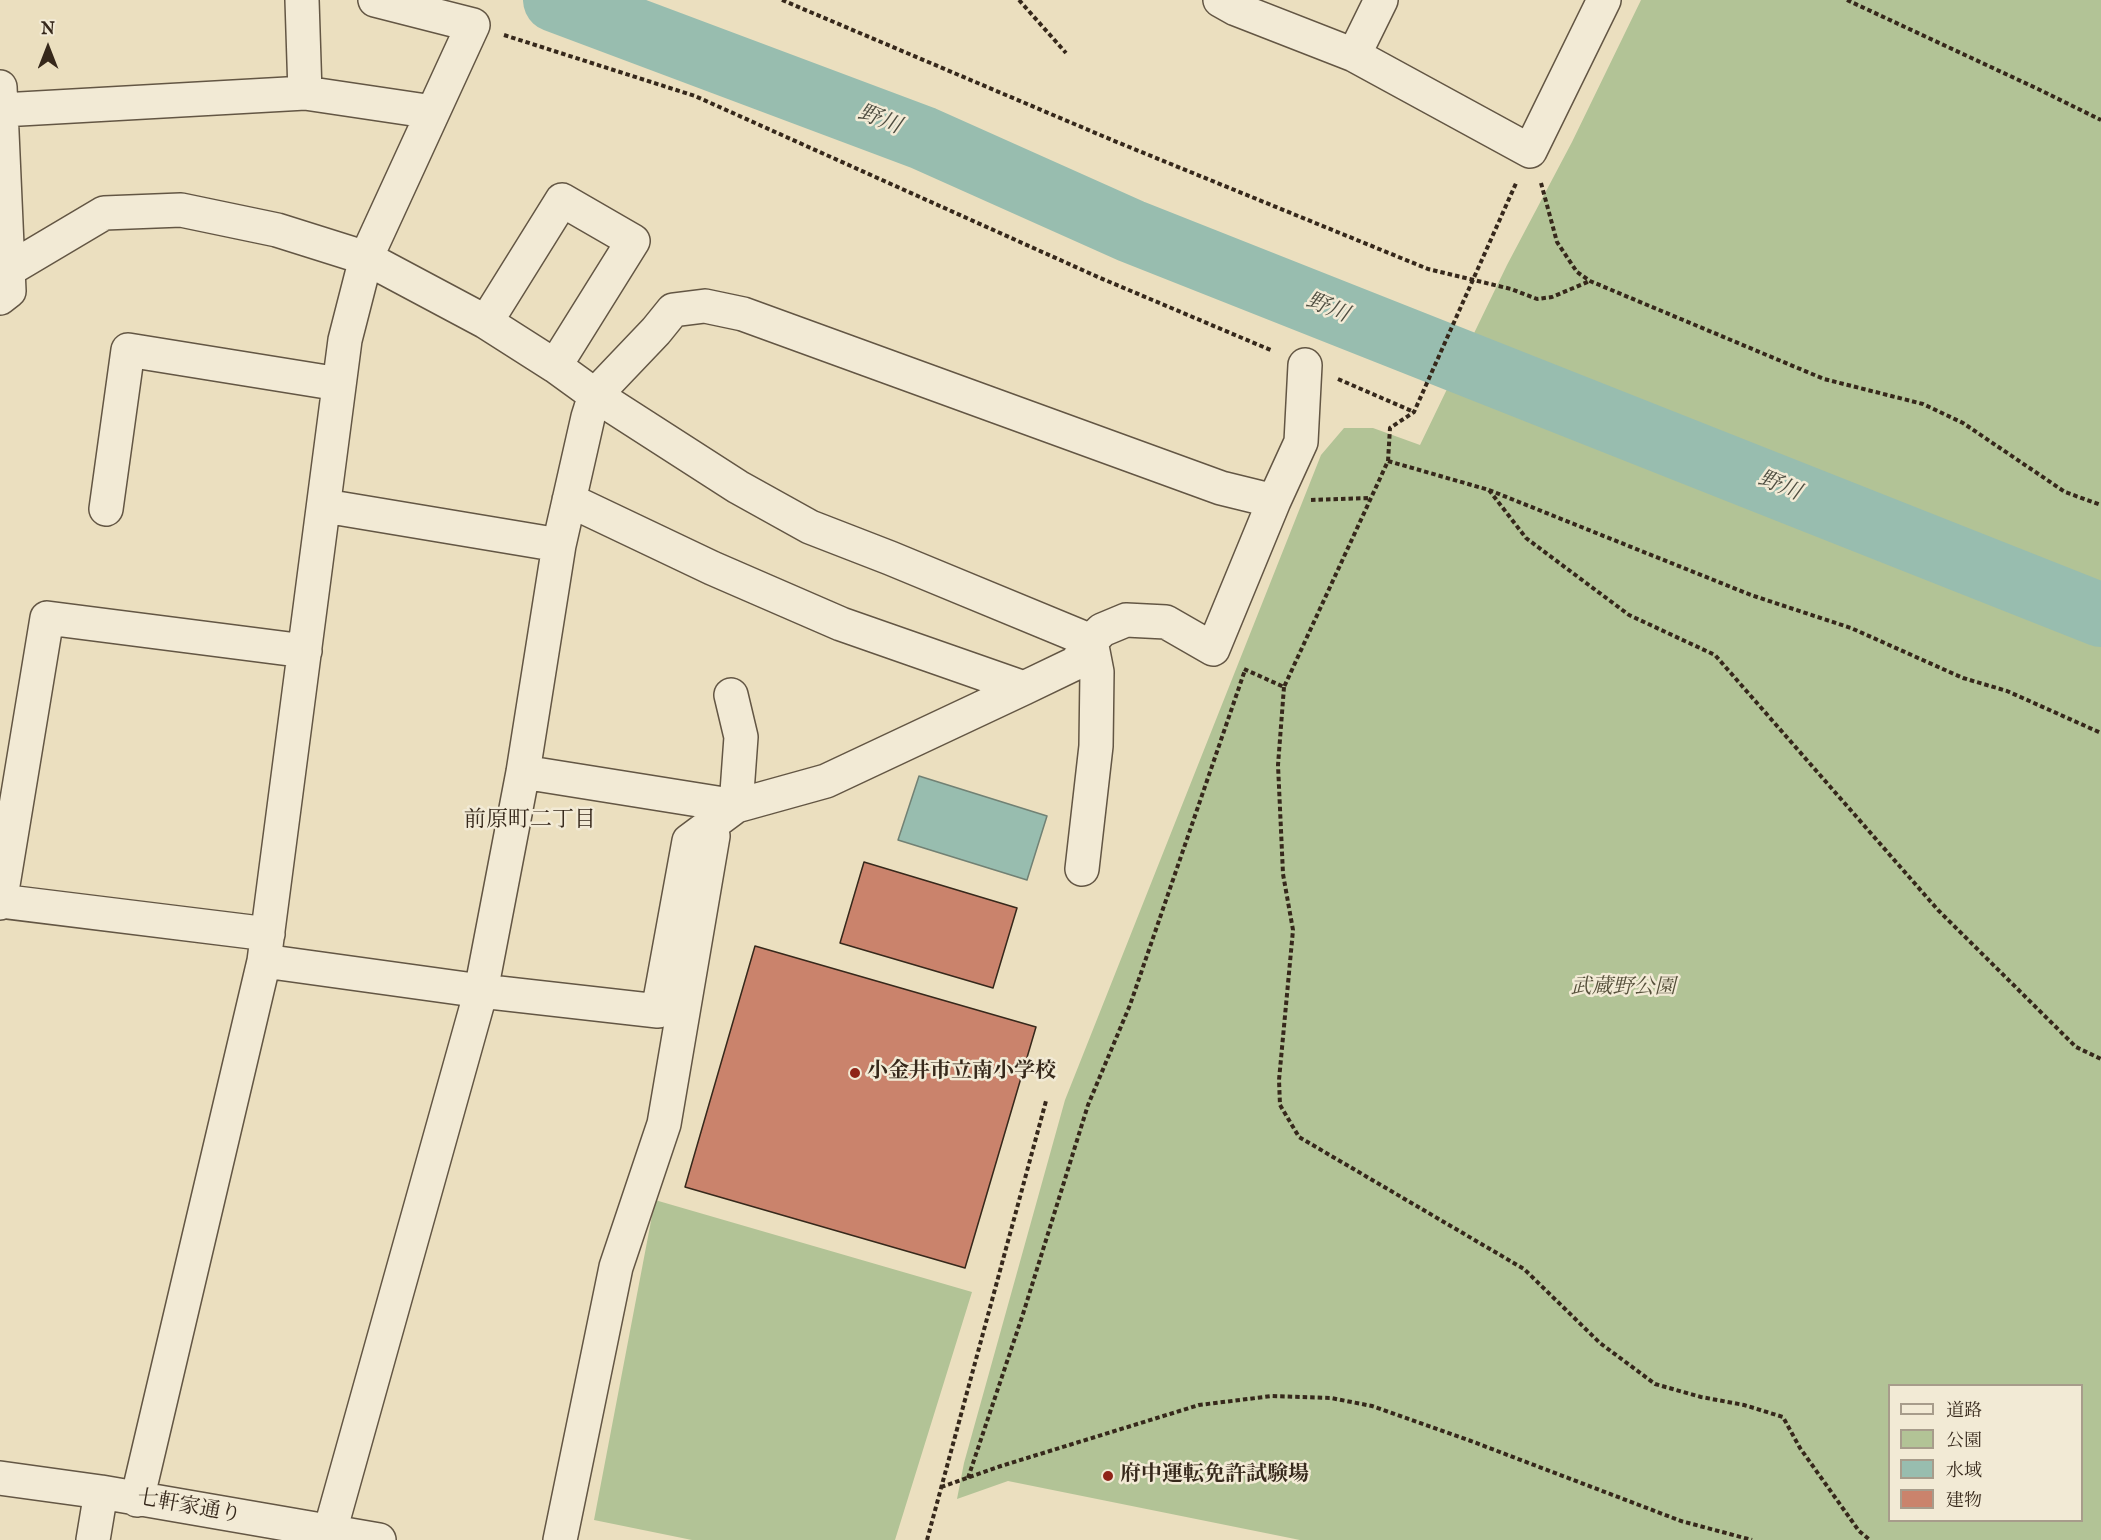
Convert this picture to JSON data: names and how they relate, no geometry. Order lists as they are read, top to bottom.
{
  "streets": {
    "street": ["七軒家通り"]
  },
  "districts": ["前原町二丁目"],
  "water": ["野川"],
  "parks": ["武蔵野公園"],
  "places": ["小金井市立南小学校", "府中運転免許試験場"],
  "legend": [
    "道路",
    "公園",
    "水域",
    "建物"
  ],
  "north": "top"
}
